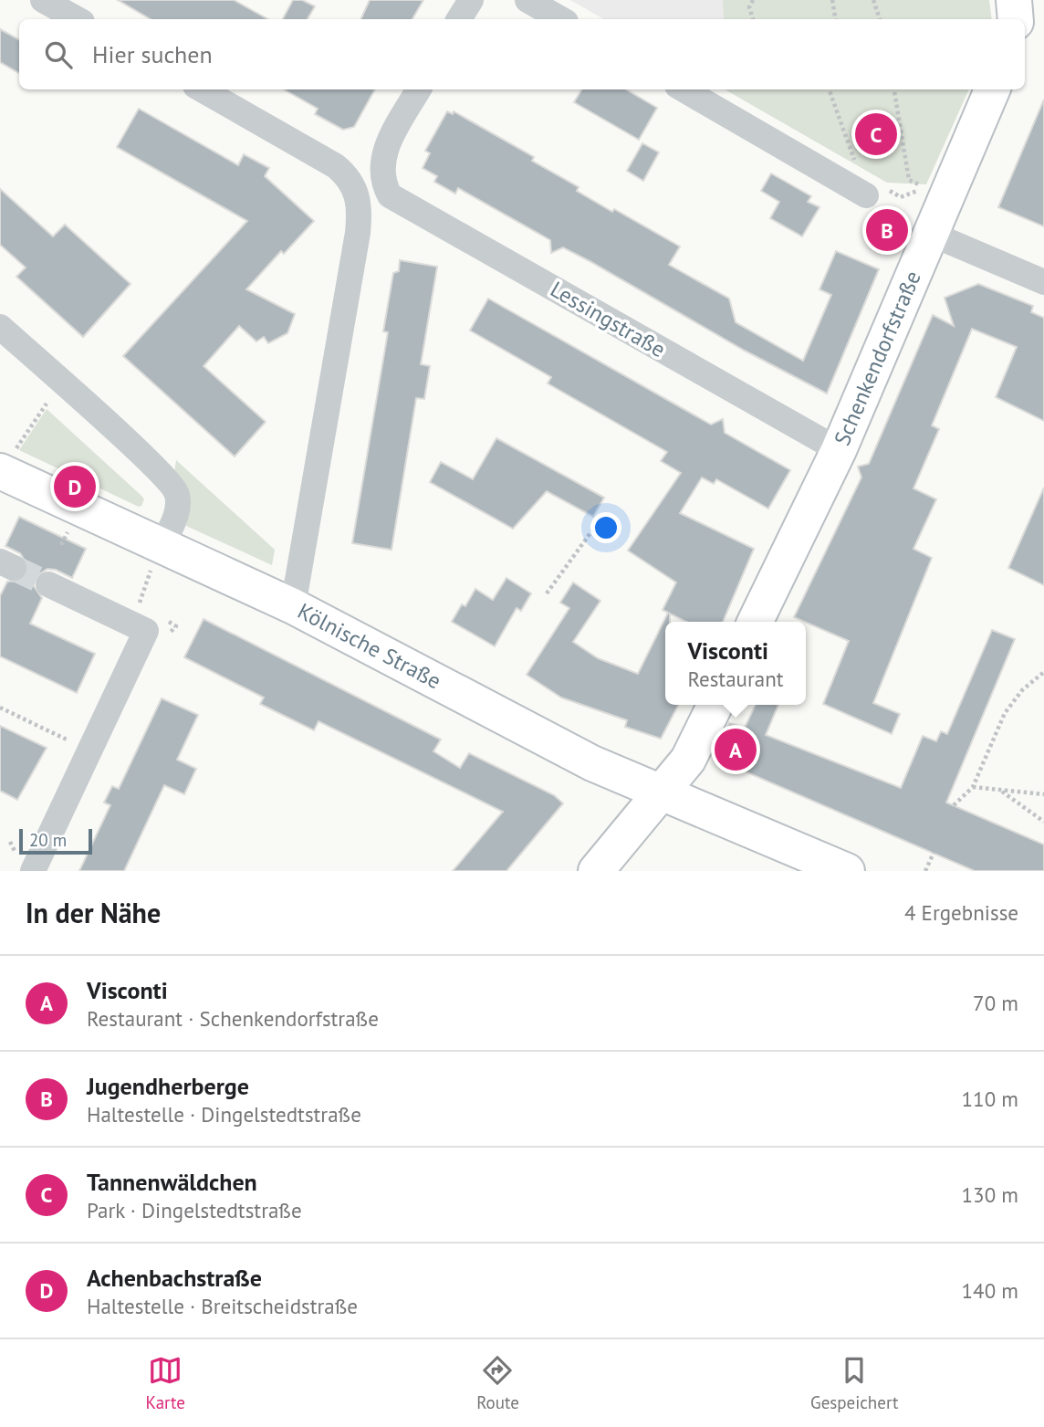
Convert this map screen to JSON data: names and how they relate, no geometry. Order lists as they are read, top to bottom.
{
  "streets": {
    "main road": ["Schenkendorfstraße", "Kölnische Straße"],
    "street": ["Lessingstraße"]
  },
  "crossings": [
    ["Lessingstraße", "Schenkendorfstraße"]
  ],
  "scale_bar": "20 m",
  "page": {
    "search": "Hier suchen",
    "pins": [
      "C",
      "B",
      "D",
      "A"
    ],
    "popup": ["Visconti", "Restaurant"],
    "scale": "20 m",
    "heading": ["In der Nähe", "4 Ergebnisse"],
    "list": [
      {
        "mark": "A",
        "name": "Visconti",
        "note": "Restaurant · Schenkendorfstraße",
        "value": "70 m"
      },
      {
        "mark": "B",
        "name": "Jugendherberge",
        "note": "Haltestelle · Dingelstedtstraße",
        "value": "110 m"
      },
      {
        "mark": "C",
        "name": "Tannenwäldchen",
        "note": "Park · Dingelstedtstraße",
        "value": "130 m"
      },
      {
        "mark": "D",
        "name": "Achenbachstraße",
        "note": "Haltestelle · Breitscheidstraße",
        "value": "140 m"
      }
    ],
    "nav": ["Karte", "Route", "Gespeichert"]
  }
}
